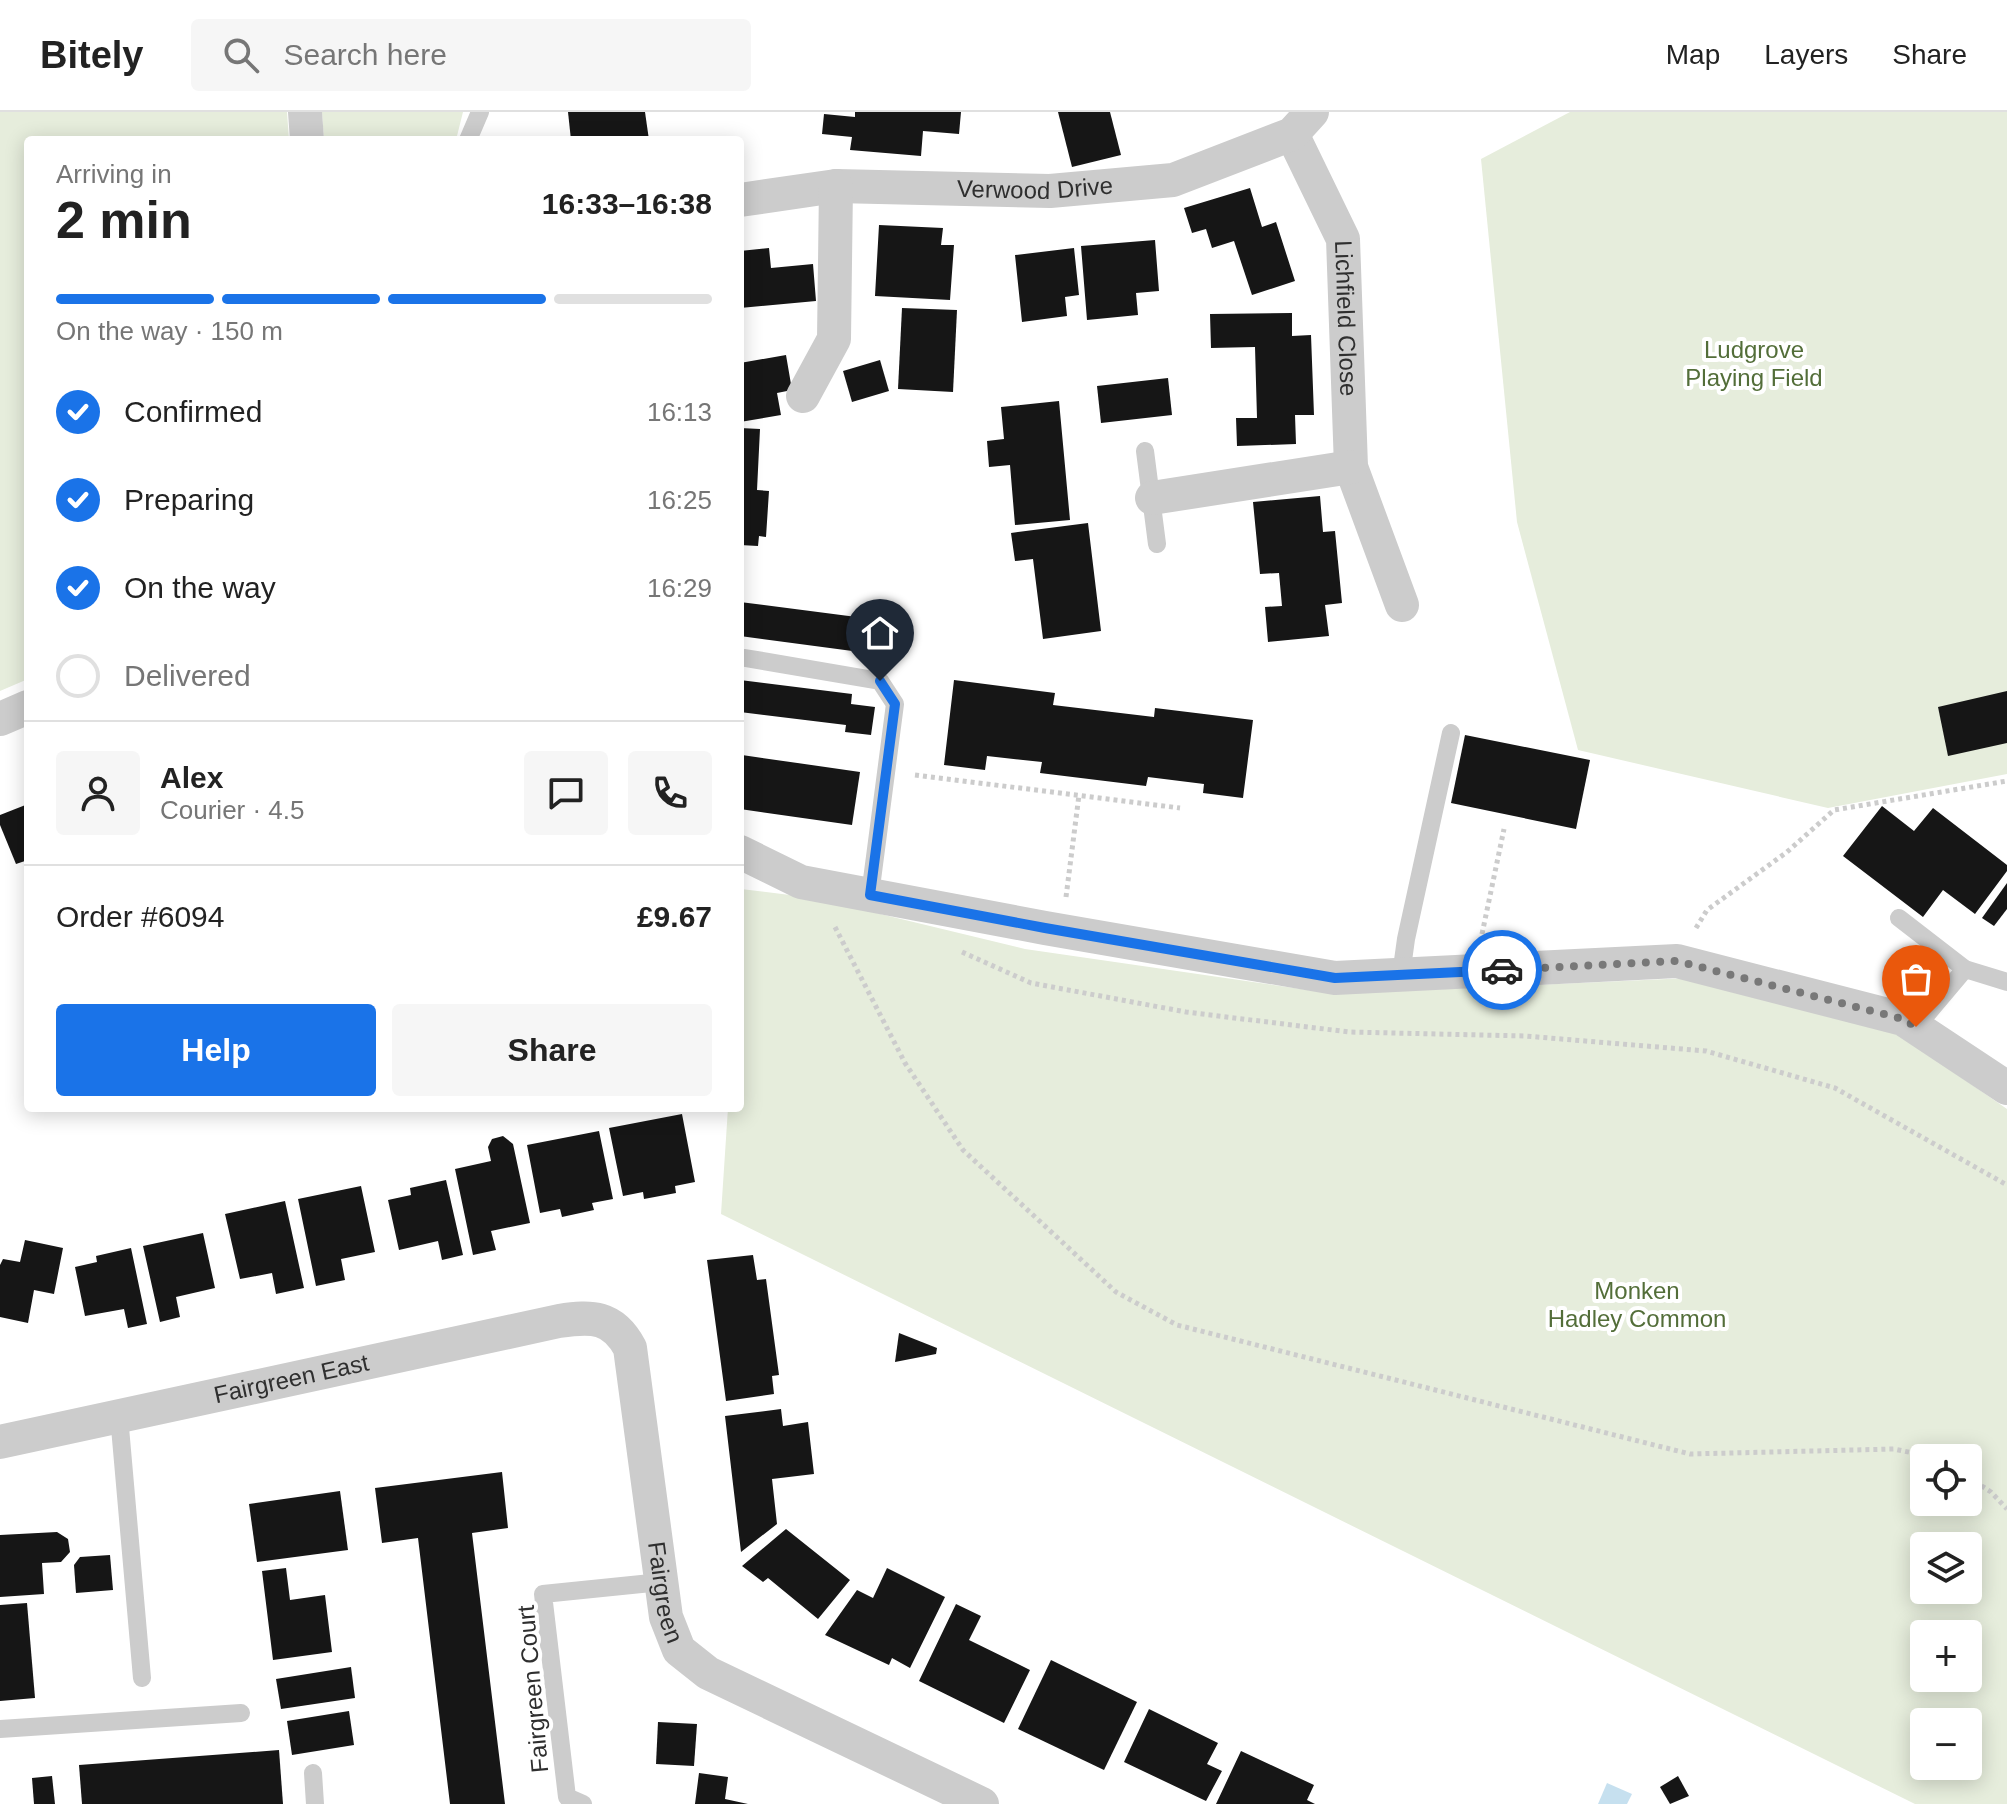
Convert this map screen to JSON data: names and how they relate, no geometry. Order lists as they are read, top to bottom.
{
  "streets": {
    "street": [
      "Verwood Drive",
      "Lichfield Close",
      "Fairgreen East",
      "Fairgreen"
    ],
    "lane": ["Fairgreen Court"]
  },
  "crossings": [
    ["Verwood Drive", "Lichfield Close"],
    ["Fairgreen East", "Fairgreen"],
    ["Fairgreen", "Fairgreen Court"]
  ],
  "parks": ["Ludgrove Playing Field", "Monken Hadley Common"],
  "page": {
    "header": "Bitely",
    "search": "Search here",
    "nav": ["Map", "Layers", "Share"],
    "heading": ["2 min", "Arriving in", "16:33–16:38"],
    "panel": [
      "Alex",
      "Courier · 4.5",
      "Order #6094",
      "£9.67"
    ],
    "bar": "On the way · 150 m",
    "list": [
      ["Confirmed", "16:13"],
      ["Preparing", "16:25"],
      ["On the way", "16:29"],
      "Delivered"
    ],
    "buttons": ["Help", "Share"],
    "map_buttons": ["+", "−"]
  }
}
